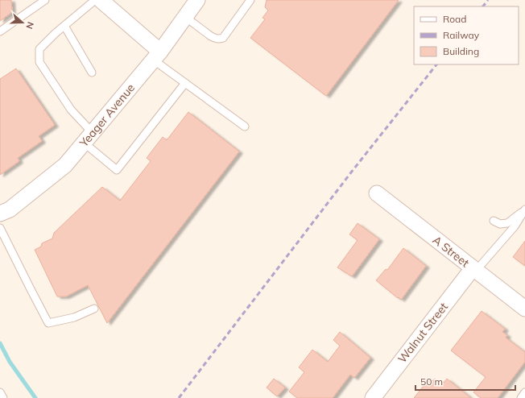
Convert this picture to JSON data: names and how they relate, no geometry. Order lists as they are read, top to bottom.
{
  "streets": {
    "street": ["Yeager Avenue", "A Street", "Walnut Street"]
  },
  "crossings": [
    ["A Street", "Walnut Street"]
  ],
  "legend": ["Road", "Railway", "Building"],
  "scale_bar": "50 m",
  "north": "right"
}
